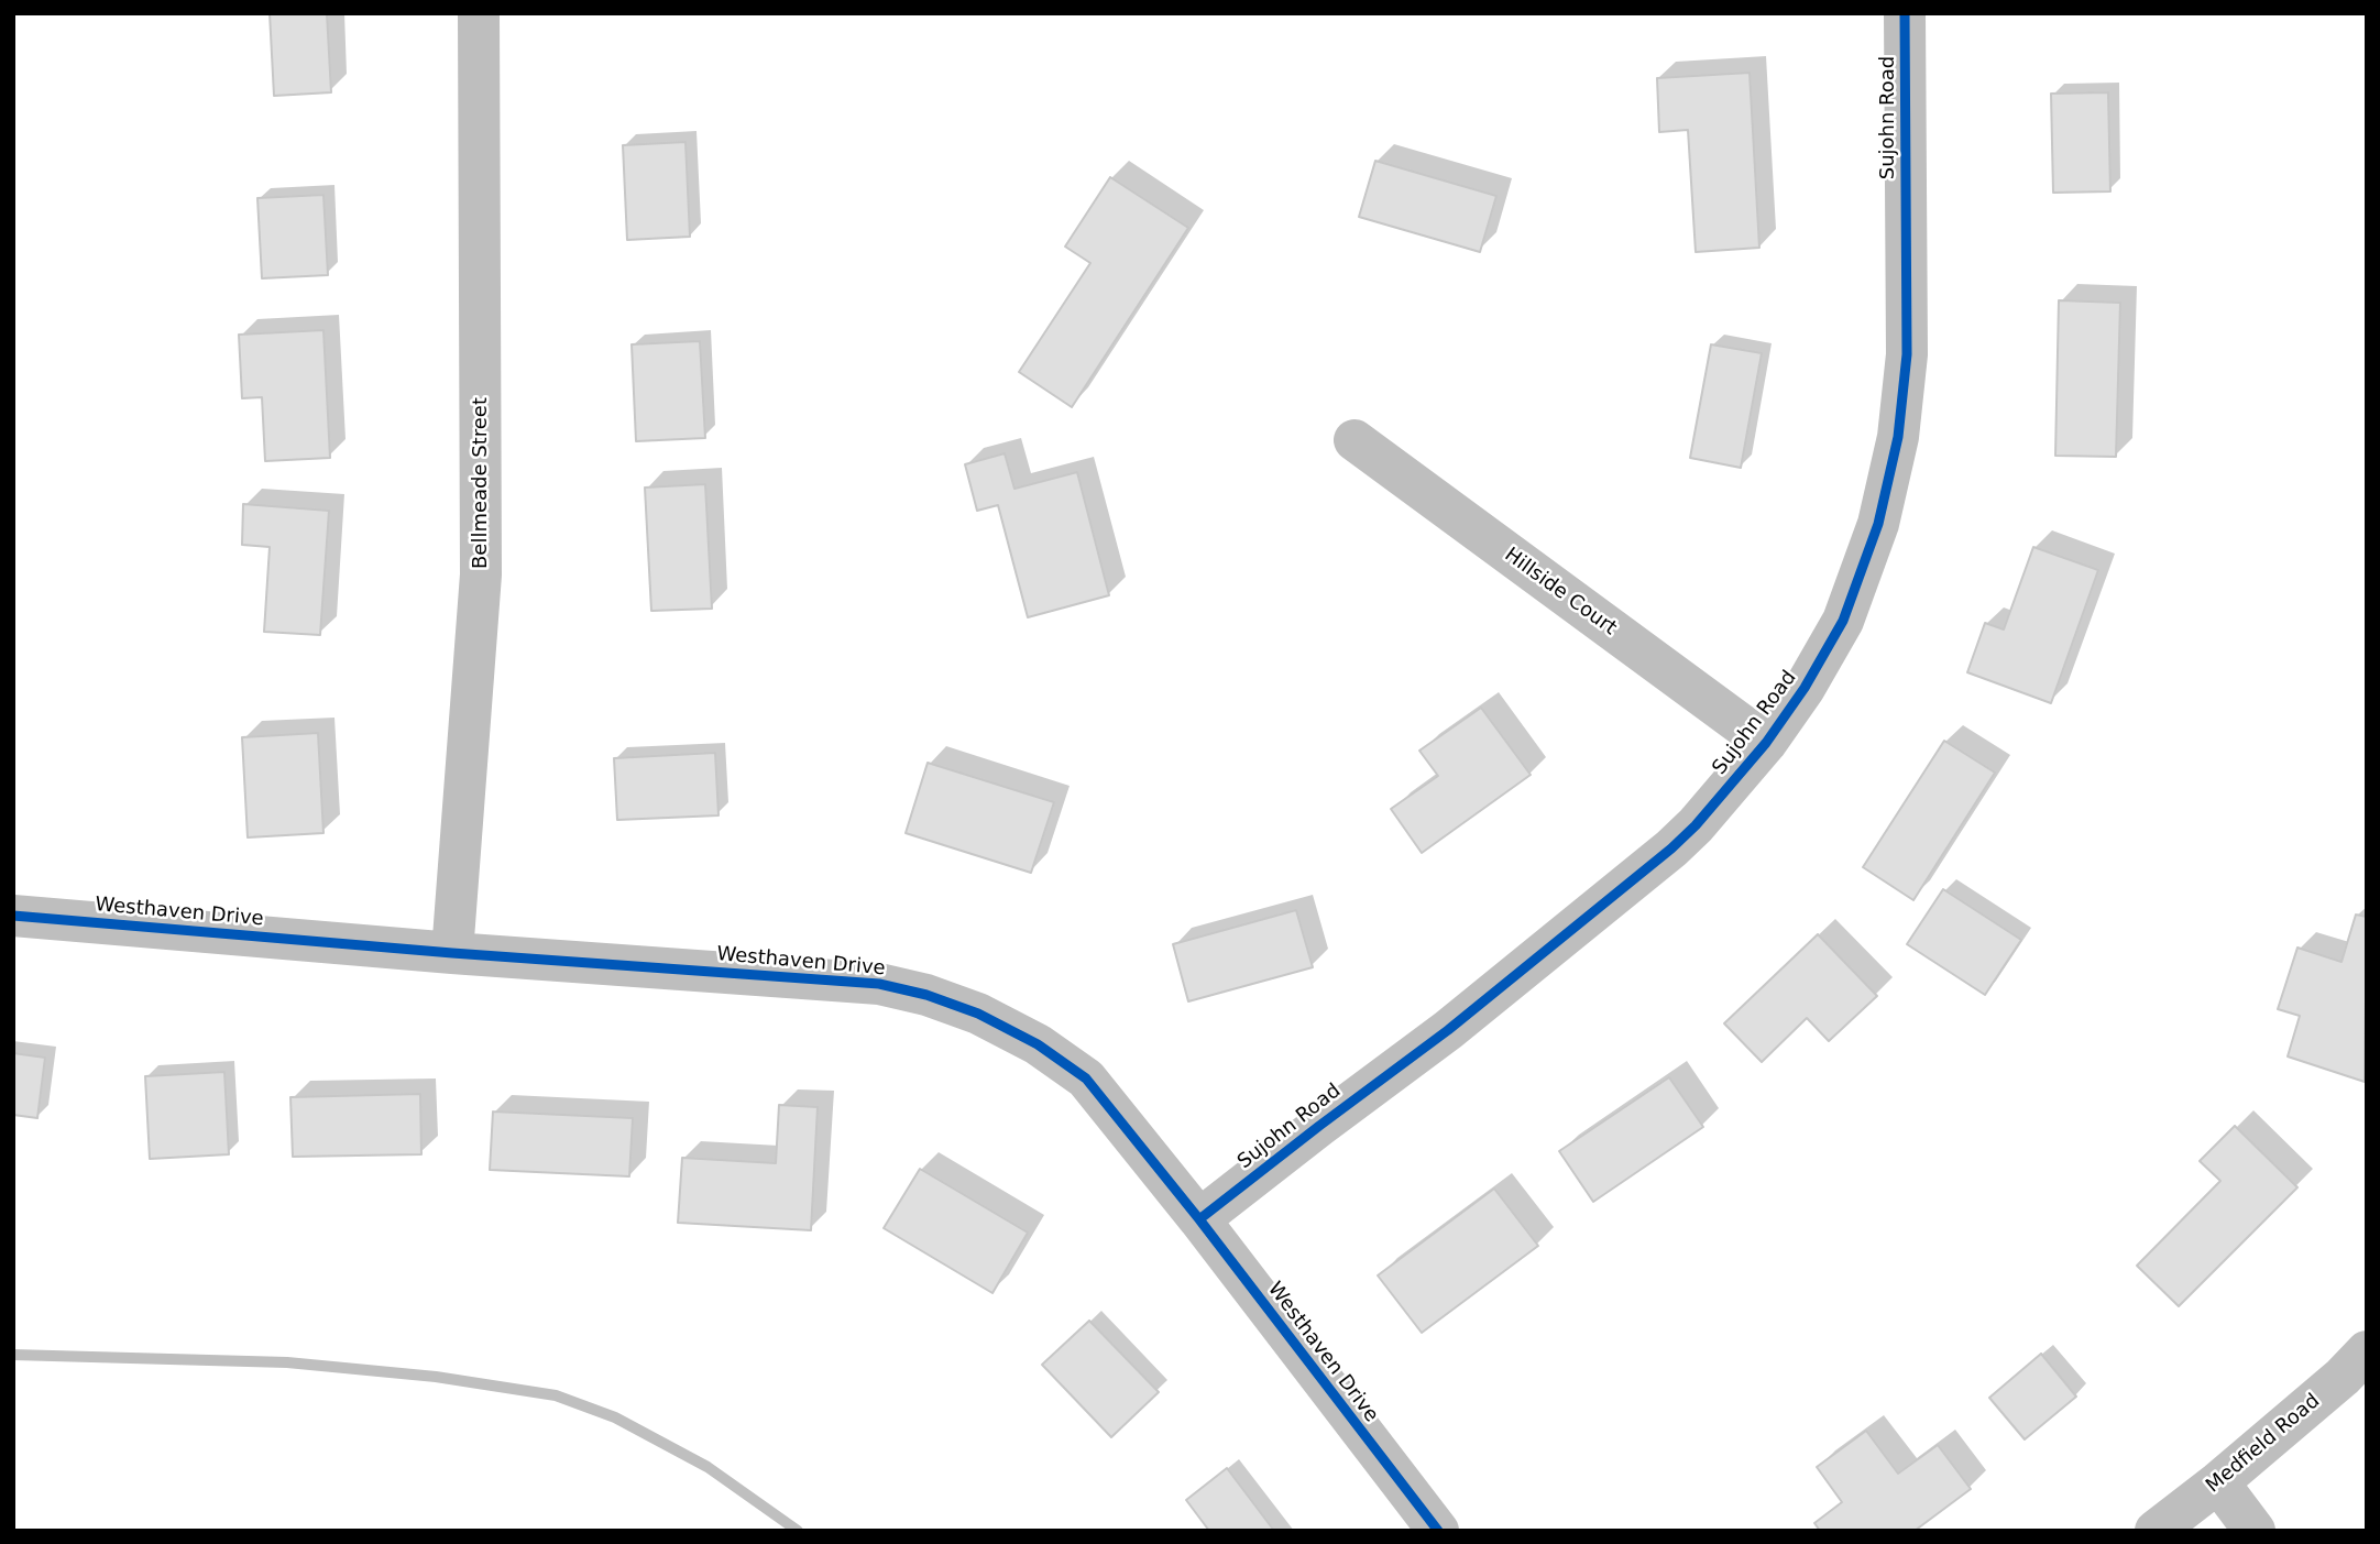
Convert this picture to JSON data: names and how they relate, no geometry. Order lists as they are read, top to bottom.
{
  "streets": {
    "street": [
      "Sujohn Road",
      "Bellmeade Street",
      "Hillside Court",
      "Westhaven Drive",
      "Medfield Road"
    ]
  },
  "crossings": [
    ["Sujohn Road", "Hillside Court"],
    ["Sujohn Road", "Westhaven Drive"],
    ["Bellmeade Street", "Westhaven Drive"]
  ]
}
